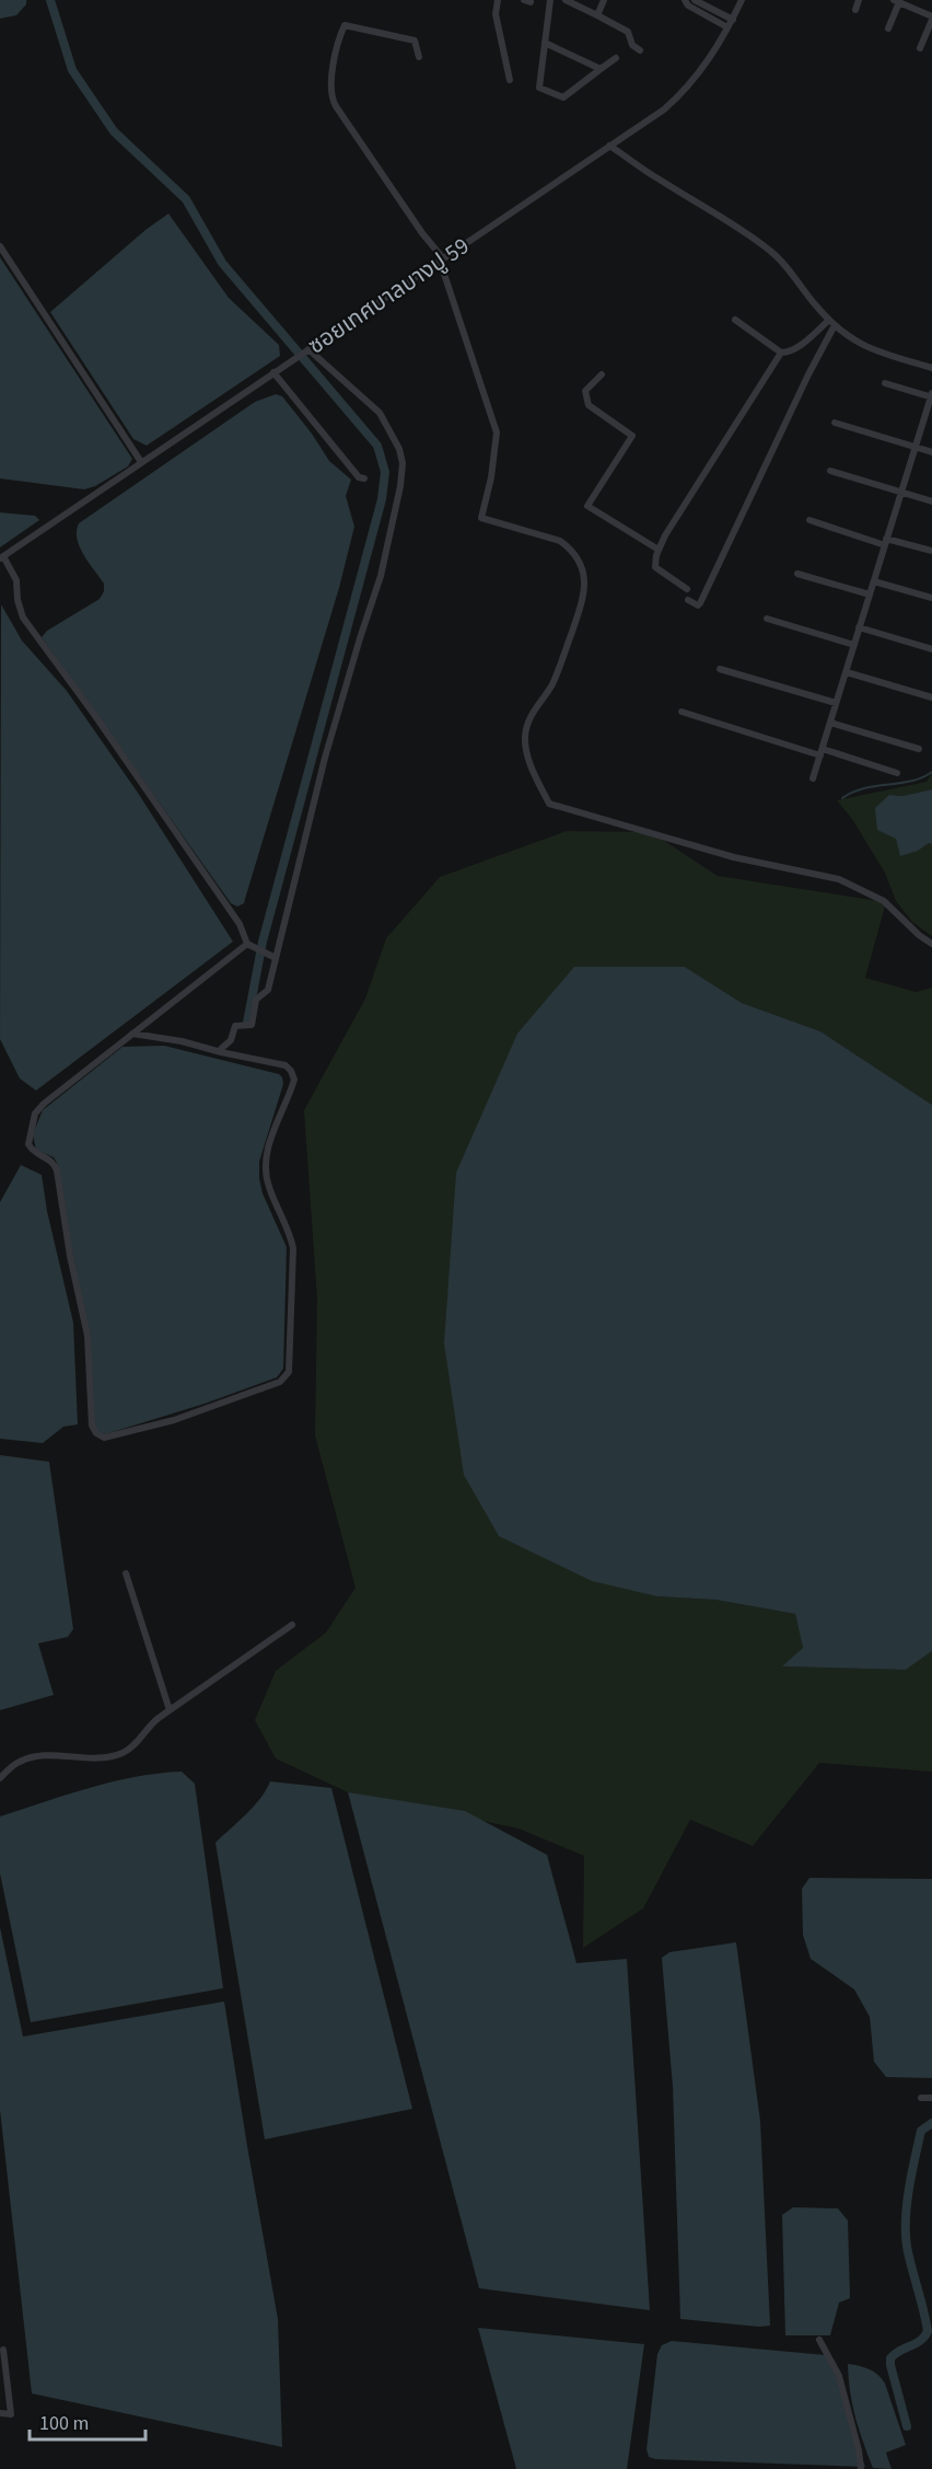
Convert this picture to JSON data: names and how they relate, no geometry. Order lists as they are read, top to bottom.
{
  "streets": {
    "street": ["ซอยเทศบาลบางปู 59"]
  },
  "scale_bar": "100 m"
}
